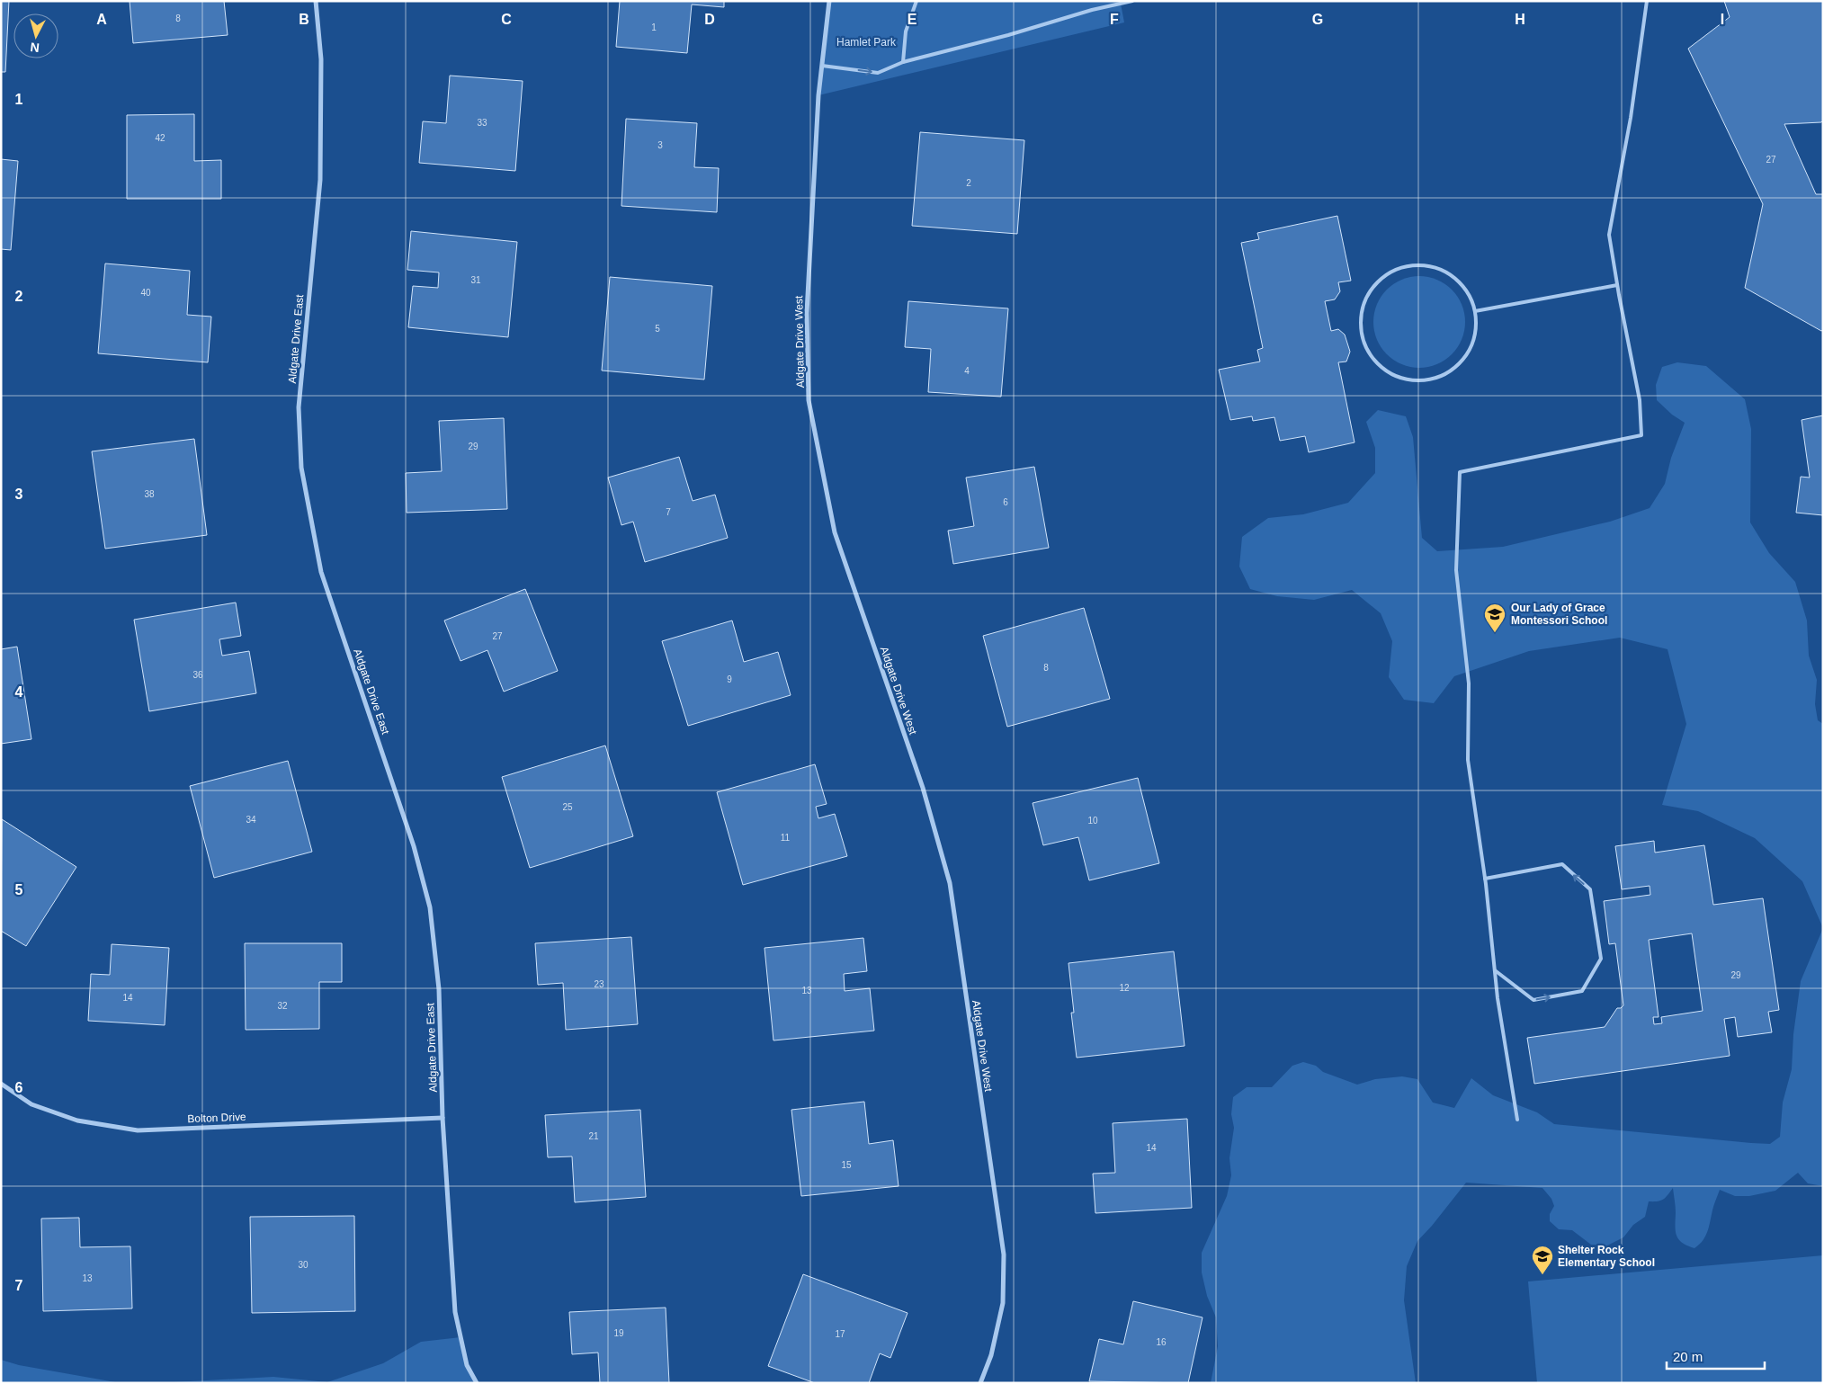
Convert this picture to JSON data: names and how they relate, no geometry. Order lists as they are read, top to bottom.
{
  "streets": {
    "street": ["Aldgate Drive East", "Aldgate Drive West", "Bolton Drive"]
  },
  "crossings": [
    ["Aldgate Drive East", "Bolton Drive"]
  ],
  "parks": ["Hamlet Park"],
  "places": {
    "school or university": ["Our Lady of Grace Montessori School", "Shelter Rock Elementary School"]
  },
  "house_numbers": [
    "8",
    "1",
    "33",
    "42",
    "3",
    "27",
    "2",
    "31",
    "40",
    "5",
    "4",
    "29",
    "38",
    "6",
    "7",
    "27",
    "8",
    "36",
    "9",
    "25",
    "34",
    "10",
    "11",
    "29",
    "23",
    "12",
    "13",
    "14",
    "32",
    "21",
    "14",
    "15",
    "30",
    "13",
    "19",
    "17",
    "16"
  ],
  "scale_bar": "20 m",
  "north": "bottom",
  "grid": {
    "columns": [
      "A",
      "B",
      "C",
      "D",
      "E",
      "F",
      "G",
      "H",
      "I"
    ],
    "rows": [
      "1",
      "2",
      "3",
      "4",
      "5",
      "6",
      "7"
    ]
  }
}
